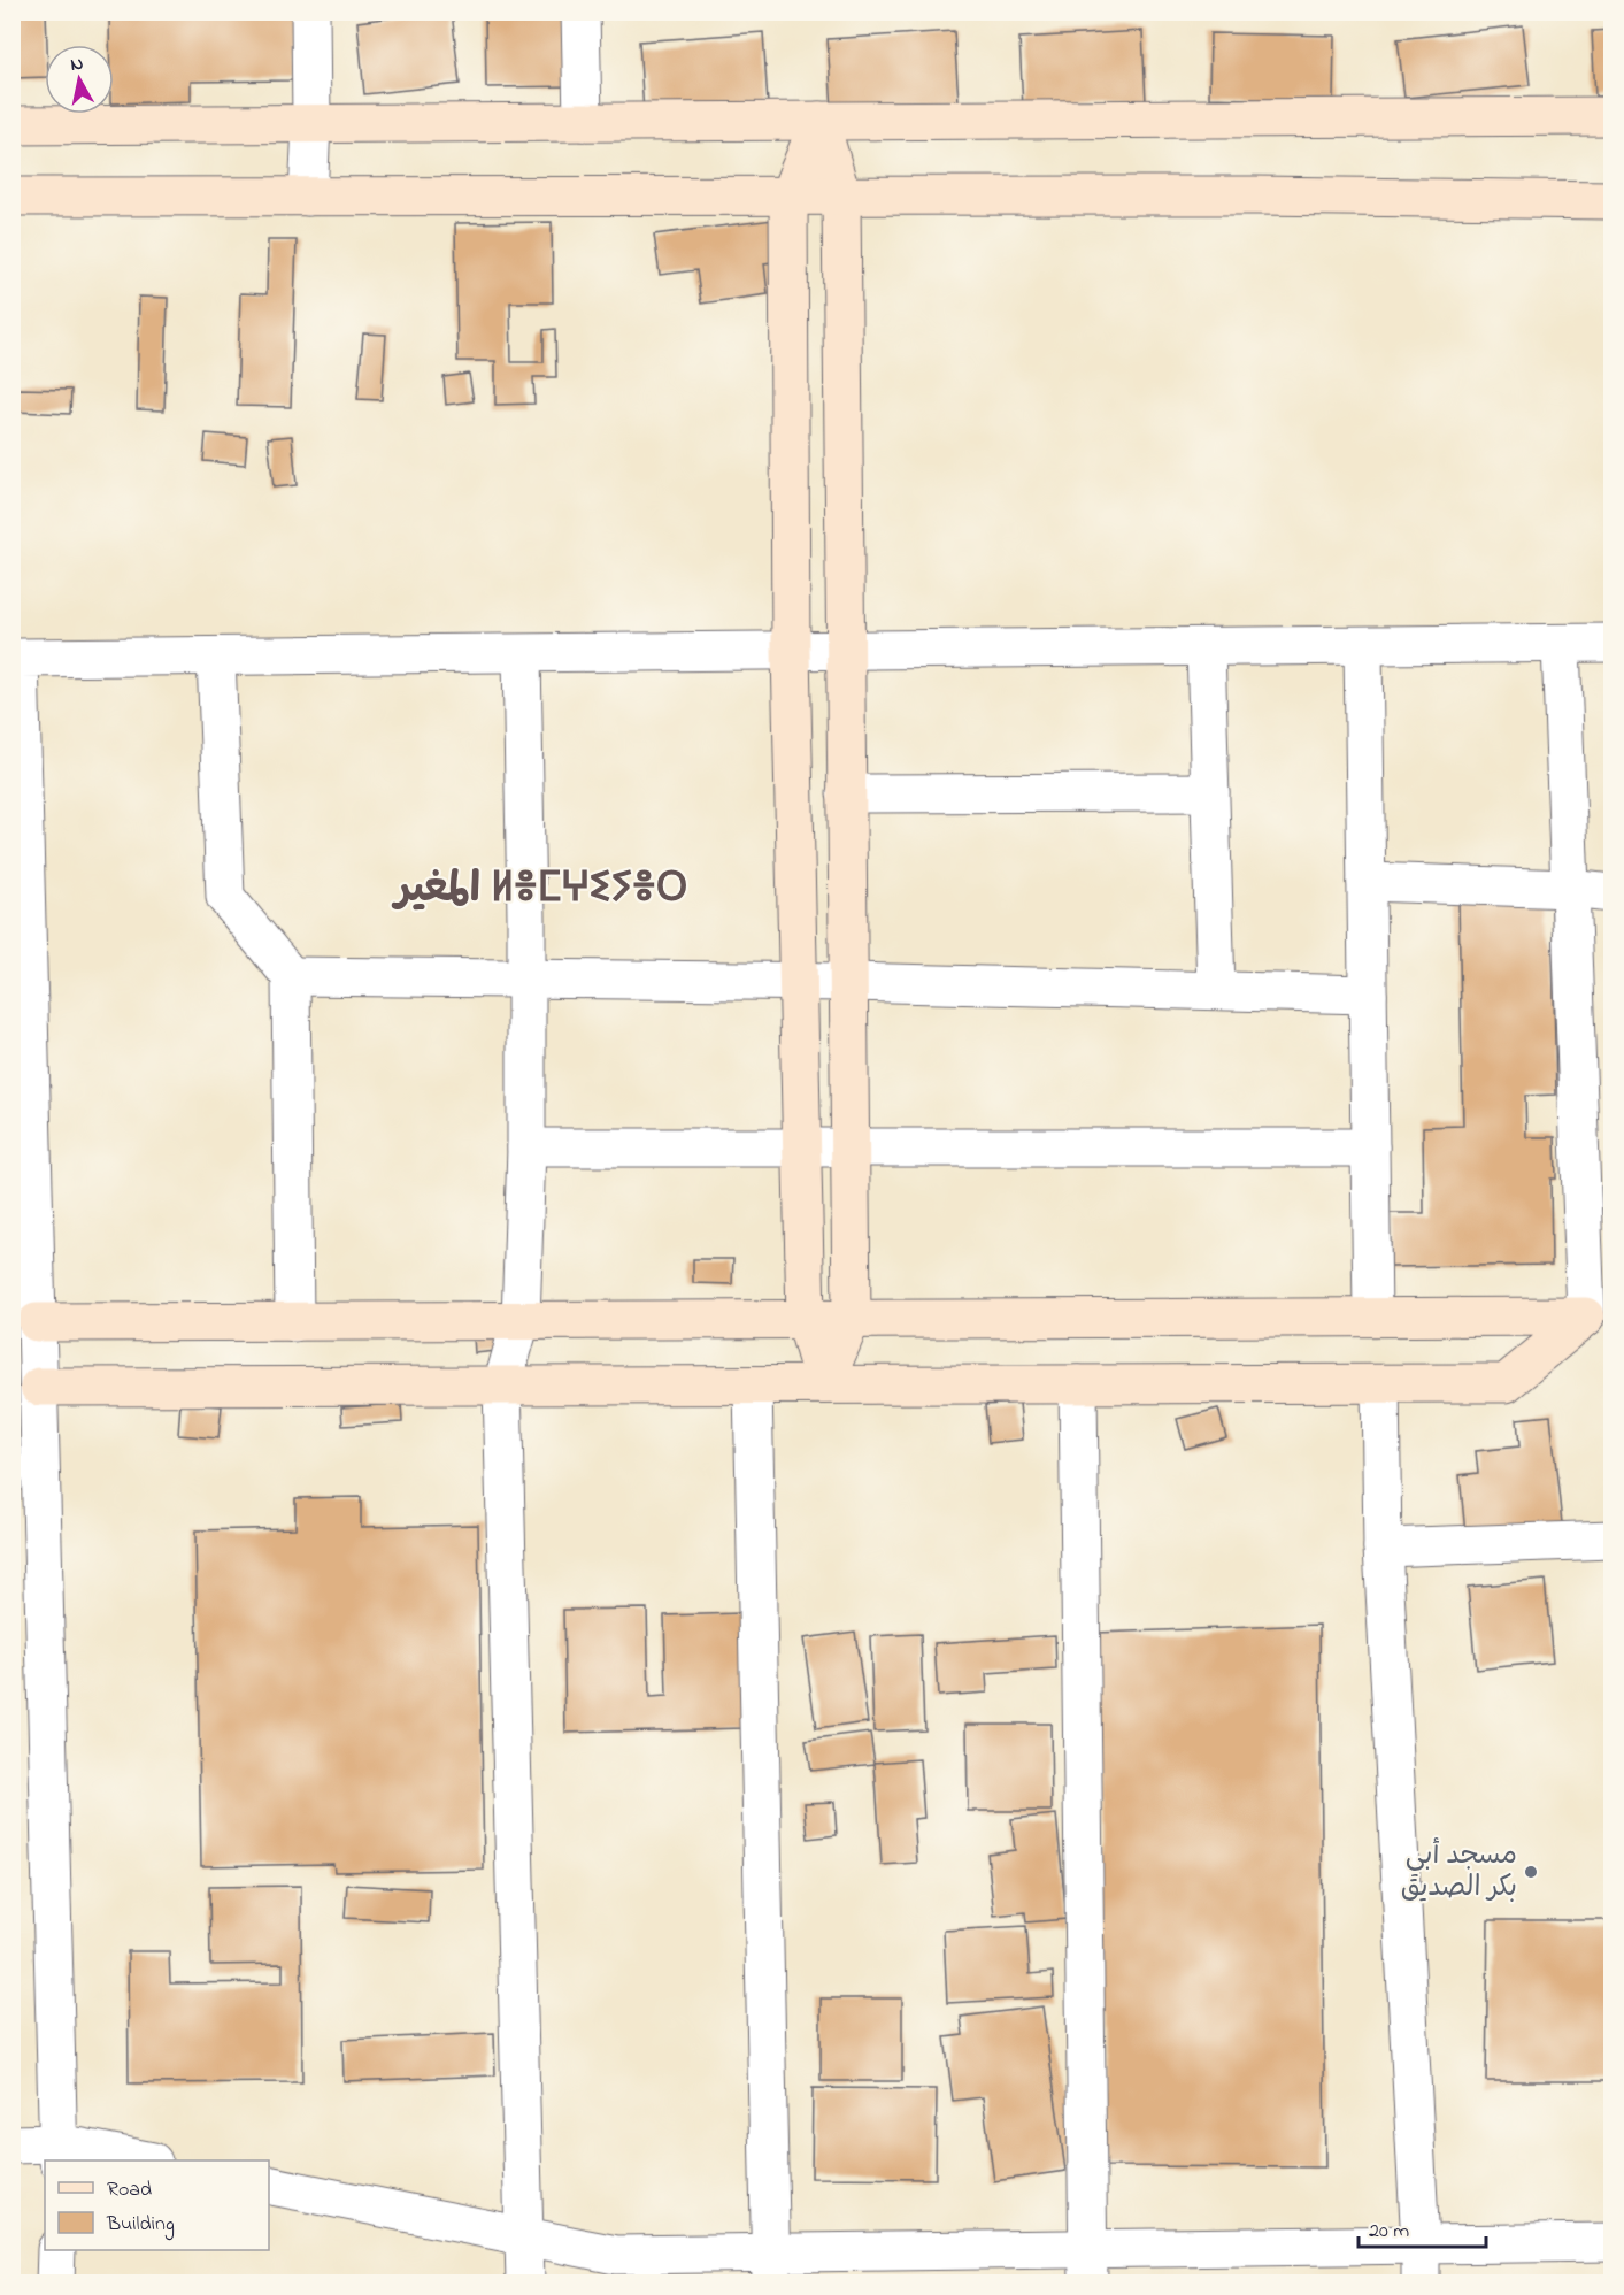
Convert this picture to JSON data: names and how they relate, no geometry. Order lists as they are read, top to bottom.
{
  "districts": ["المغير ⵍⴻⵎⵖⵉⵢⴻⵔ"],
  "places": ["مسجد أبي بكر الصديق"],
  "legend": ["Road", "Building"],
  "scale_bar": "20 m",
  "north": "top"
}
